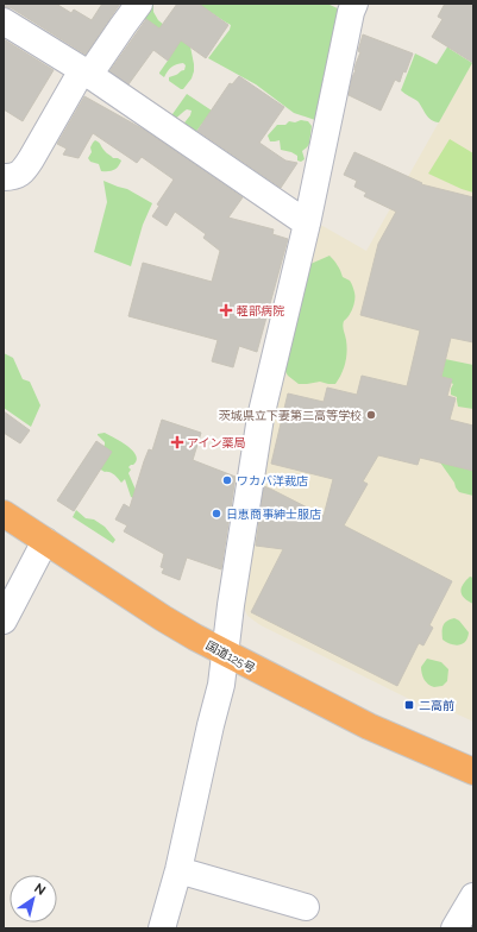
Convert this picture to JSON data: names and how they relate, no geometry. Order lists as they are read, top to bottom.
{
  "streets": {
    "highway": ["国道125号"]
  },
  "places": {
    "health": ["軽部病院", "アイン薬局"],
    "other": ["茨城県立下妻第二高等学校", "ワカバ洋裁店", "日恵商事紳士服店"],
    "transit": ["二高前"]
  },
  "north": "top right"
}
